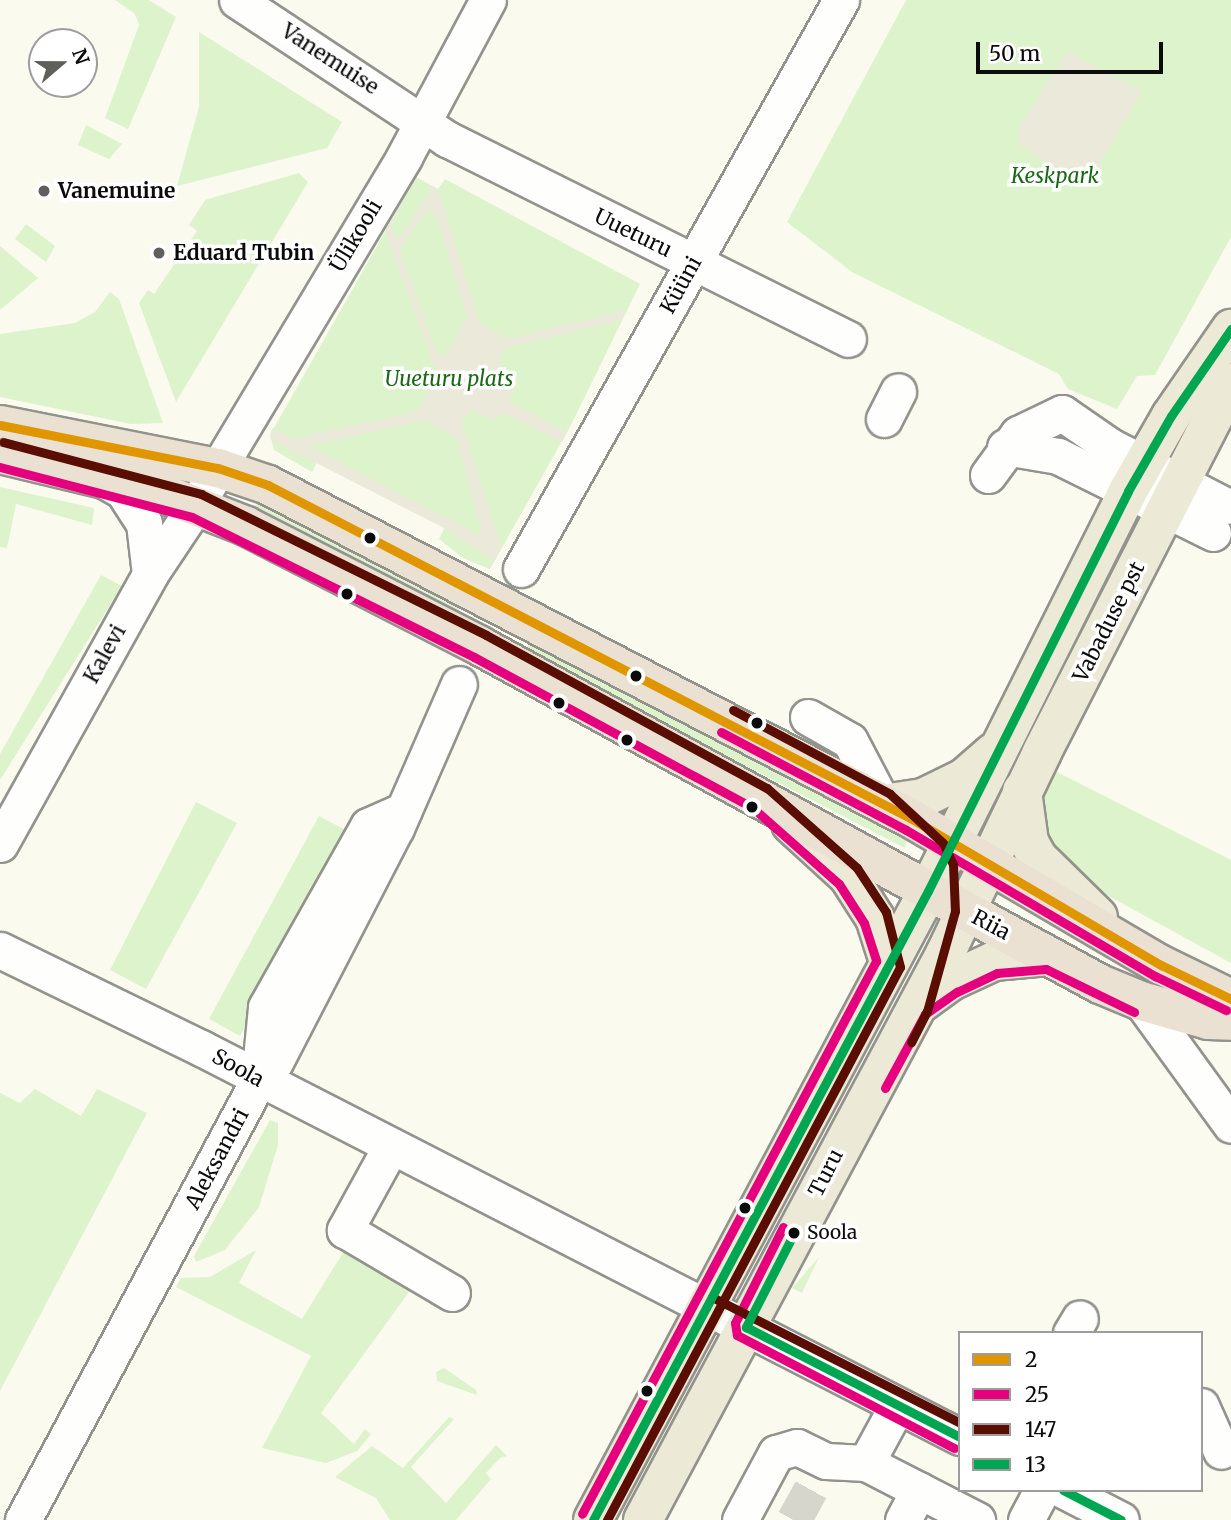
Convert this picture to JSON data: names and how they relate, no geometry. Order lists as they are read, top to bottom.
{
  "streets": {
    "highway": ["Riia"],
    "main road": ["Vabaduse pst", "Turu"],
    "street": [
      "Vanemuise",
      "Uueturu",
      "Ülikooli",
      "Küüni",
      "Kalevi",
      "Soola",
      "Aleksandri"
    ]
  },
  "crossings": [
    ["Vanemuise", "Uueturu"],
    ["Vanemuise", "Ülikooli"],
    ["Uueturu", "Ülikooli"],
    ["Uueturu", "Küüni"],
    ["Ülikooli", "Kalevi"],
    ["Ülikooli", "Riia"],
    ["Vabaduse pst", "Riia"],
    ["Vabaduse pst", "Turu"],
    ["Kalevi", "Riia"],
    ["Riia", "Turu"],
    ["Soola", "Aleksandri"],
    ["Soola", "Turu"]
  ],
  "parks": ["Keskpark", "Uueturu plats"],
  "places": ["Vanemuine", "Eduard Tubin", "Soola"],
  "lines": [
    "transit line 13",
    "transit line 2",
    "transit line 147",
    "transit line 25"
  ],
  "legend": [
    "2",
    "25",
    "147",
    "13"
  ],
  "scale_bar": "50 m",
  "north": "right"
}
